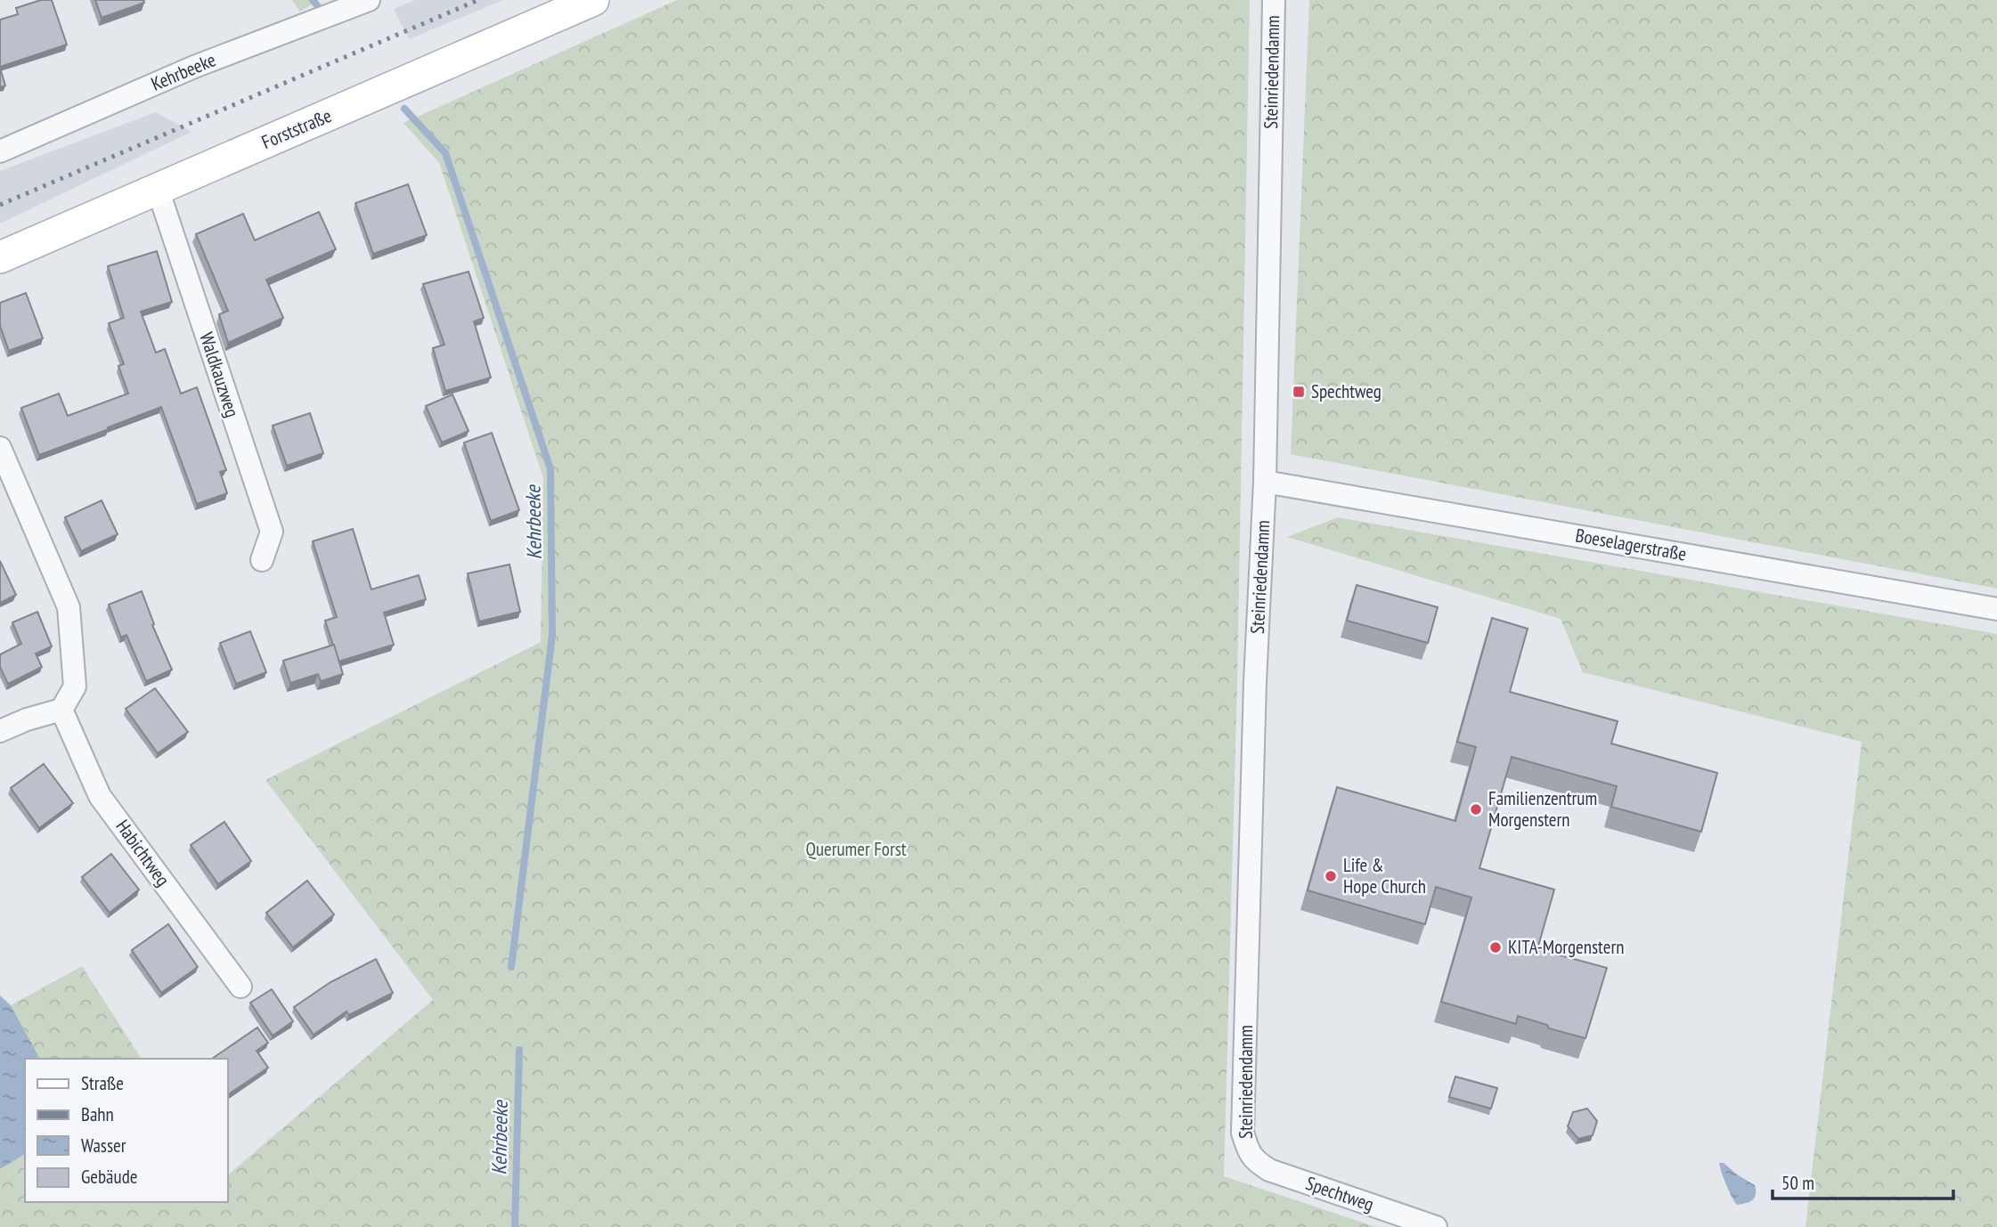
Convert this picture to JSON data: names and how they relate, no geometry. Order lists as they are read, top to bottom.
{
  "streets": {
    "main road": ["Forststraße"],
    "street": [
      "Kehrbeeke",
      "Steinriedendamm",
      "Waldkauzweg",
      "Boeselagerstraße",
      "Habichtweg",
      "Spechtweg"
    ]
  },
  "crossings": [
    ["Steinriedendamm", "Boeselagerstraße"],
    ["Steinriedendamm", "Spechtweg"],
    ["Forststraße", "Waldkauzweg"]
  ],
  "water": ["Kehrbeeke"],
  "parks": ["Querumer Forst"],
  "places": {
    "transit": ["Spechtweg"],
    "other": ["Familienzentrum Morgenstern", "Life & Hope Church", "KITA-Morgenstern"]
  },
  "legend": [
    "Straße",
    "Bahn",
    "Wasser",
    "Gebäude"
  ],
  "scale_bar": "50 m"
}
